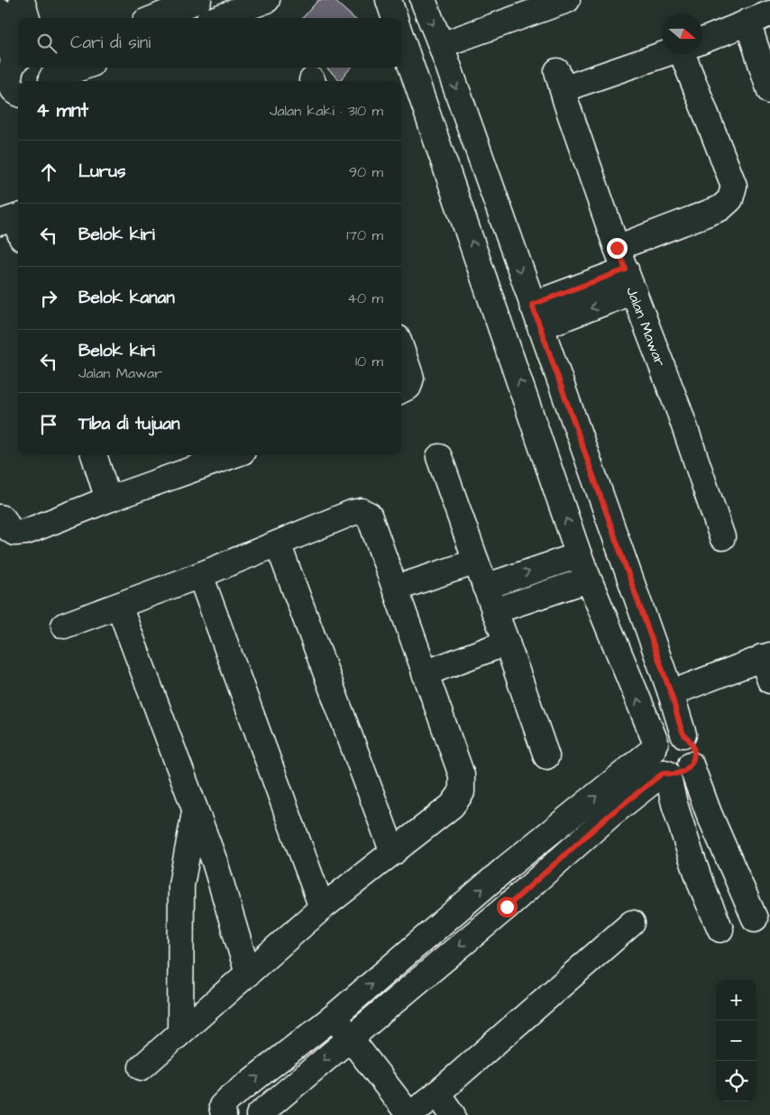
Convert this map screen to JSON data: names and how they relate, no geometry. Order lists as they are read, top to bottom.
{
  "streets": {
    "street": ["Jalan Mawar"]
  },
  "north": "right",
  "page": {
    "search": "Cari di sini",
    "heading": ["4 mnt", "Jalan kaki · 310 m"],
    "list": [
      ["Lurus", "90 m"],
      ["Belok kiri", "170 m"],
      ["Belok kanan", "40 m"],
      ["Belok kiri", "Jalan Mawar", "10 m"],
      "Tiba di tujuan"
    ],
    "map_buttons": ["+", "−"]
  }
}
